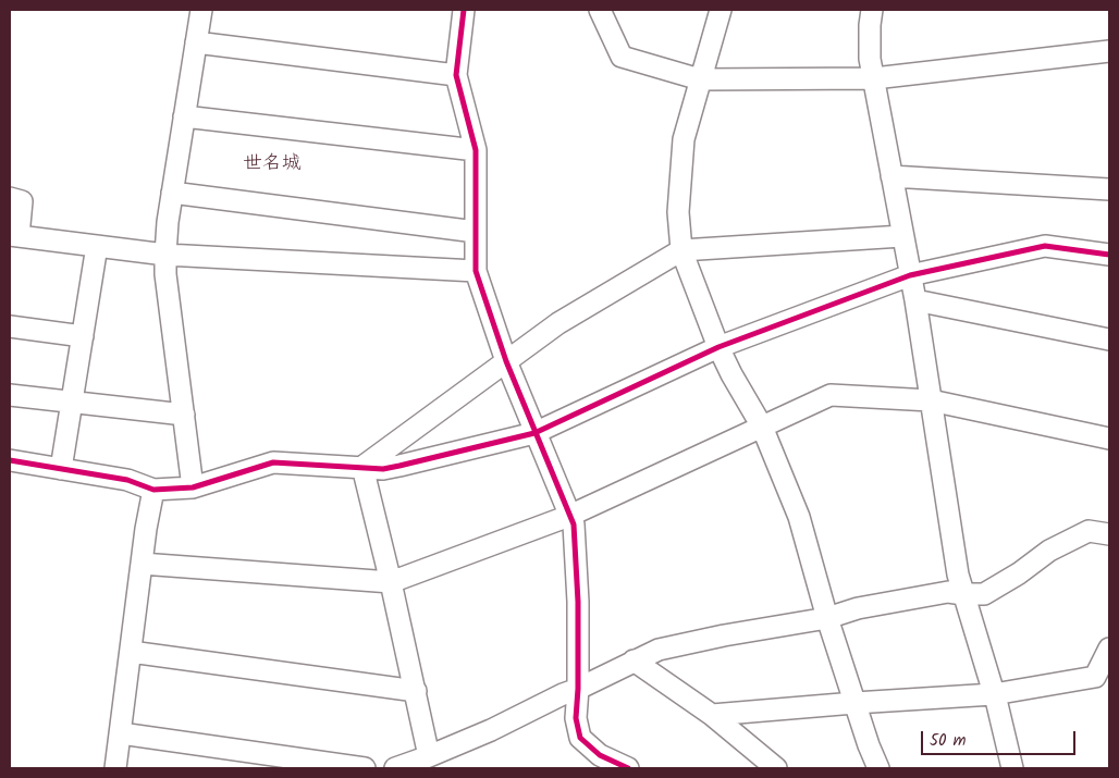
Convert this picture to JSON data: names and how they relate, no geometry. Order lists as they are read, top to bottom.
{
  "districts": ["世名城"],
  "scale_bar": "50 m"
}
